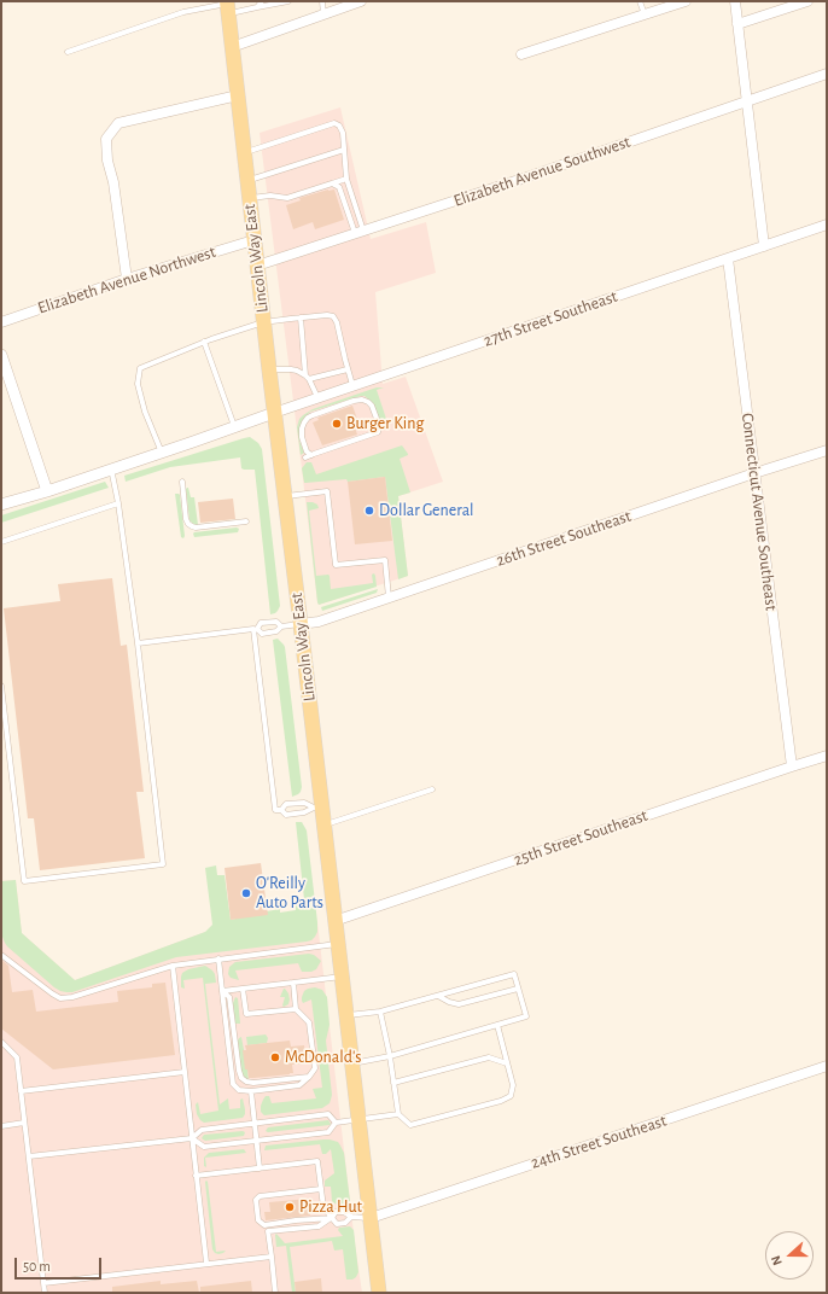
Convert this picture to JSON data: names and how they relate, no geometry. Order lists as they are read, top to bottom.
{
  "streets": {
    "main road": ["Lincoln Way East"],
    "street": [
      "Elizabeth Avenue Southwest",
      "Elizabeth Avenue Northwest",
      "27th Street Southeast",
      "Connecticut Avenue Southeast",
      "26th Street Southeast",
      "25th Street Southeast",
      "24th Street Southeast"
    ]
  },
  "crossings": [
    ["Elizabeth Avenue Southwest", "Lincoln Way East"],
    ["Lincoln Way East", "Elizabeth Avenue Northwest"],
    ["Lincoln Way East", "27th Street Southeast"],
    ["Lincoln Way East", "26th Street Southeast"],
    ["Lincoln Way East", "25th Street Southeast"],
    ["Lincoln Way East", "24th Street Southeast"],
    ["27th Street Southeast", "Connecticut Avenue Southeast"],
    ["Connecticut Avenue Southeast", "26th Street Southeast"],
    ["Connecticut Avenue Southeast", "25th Street Southeast"]
  ],
  "places": [
    "Burger King",
    "Dollar General",
    "O'Reilly Auto Parts",
    "McDonald's",
    "Pizza Hut"
  ],
  "scale_bar": "50 m",
  "north": "left"
}
